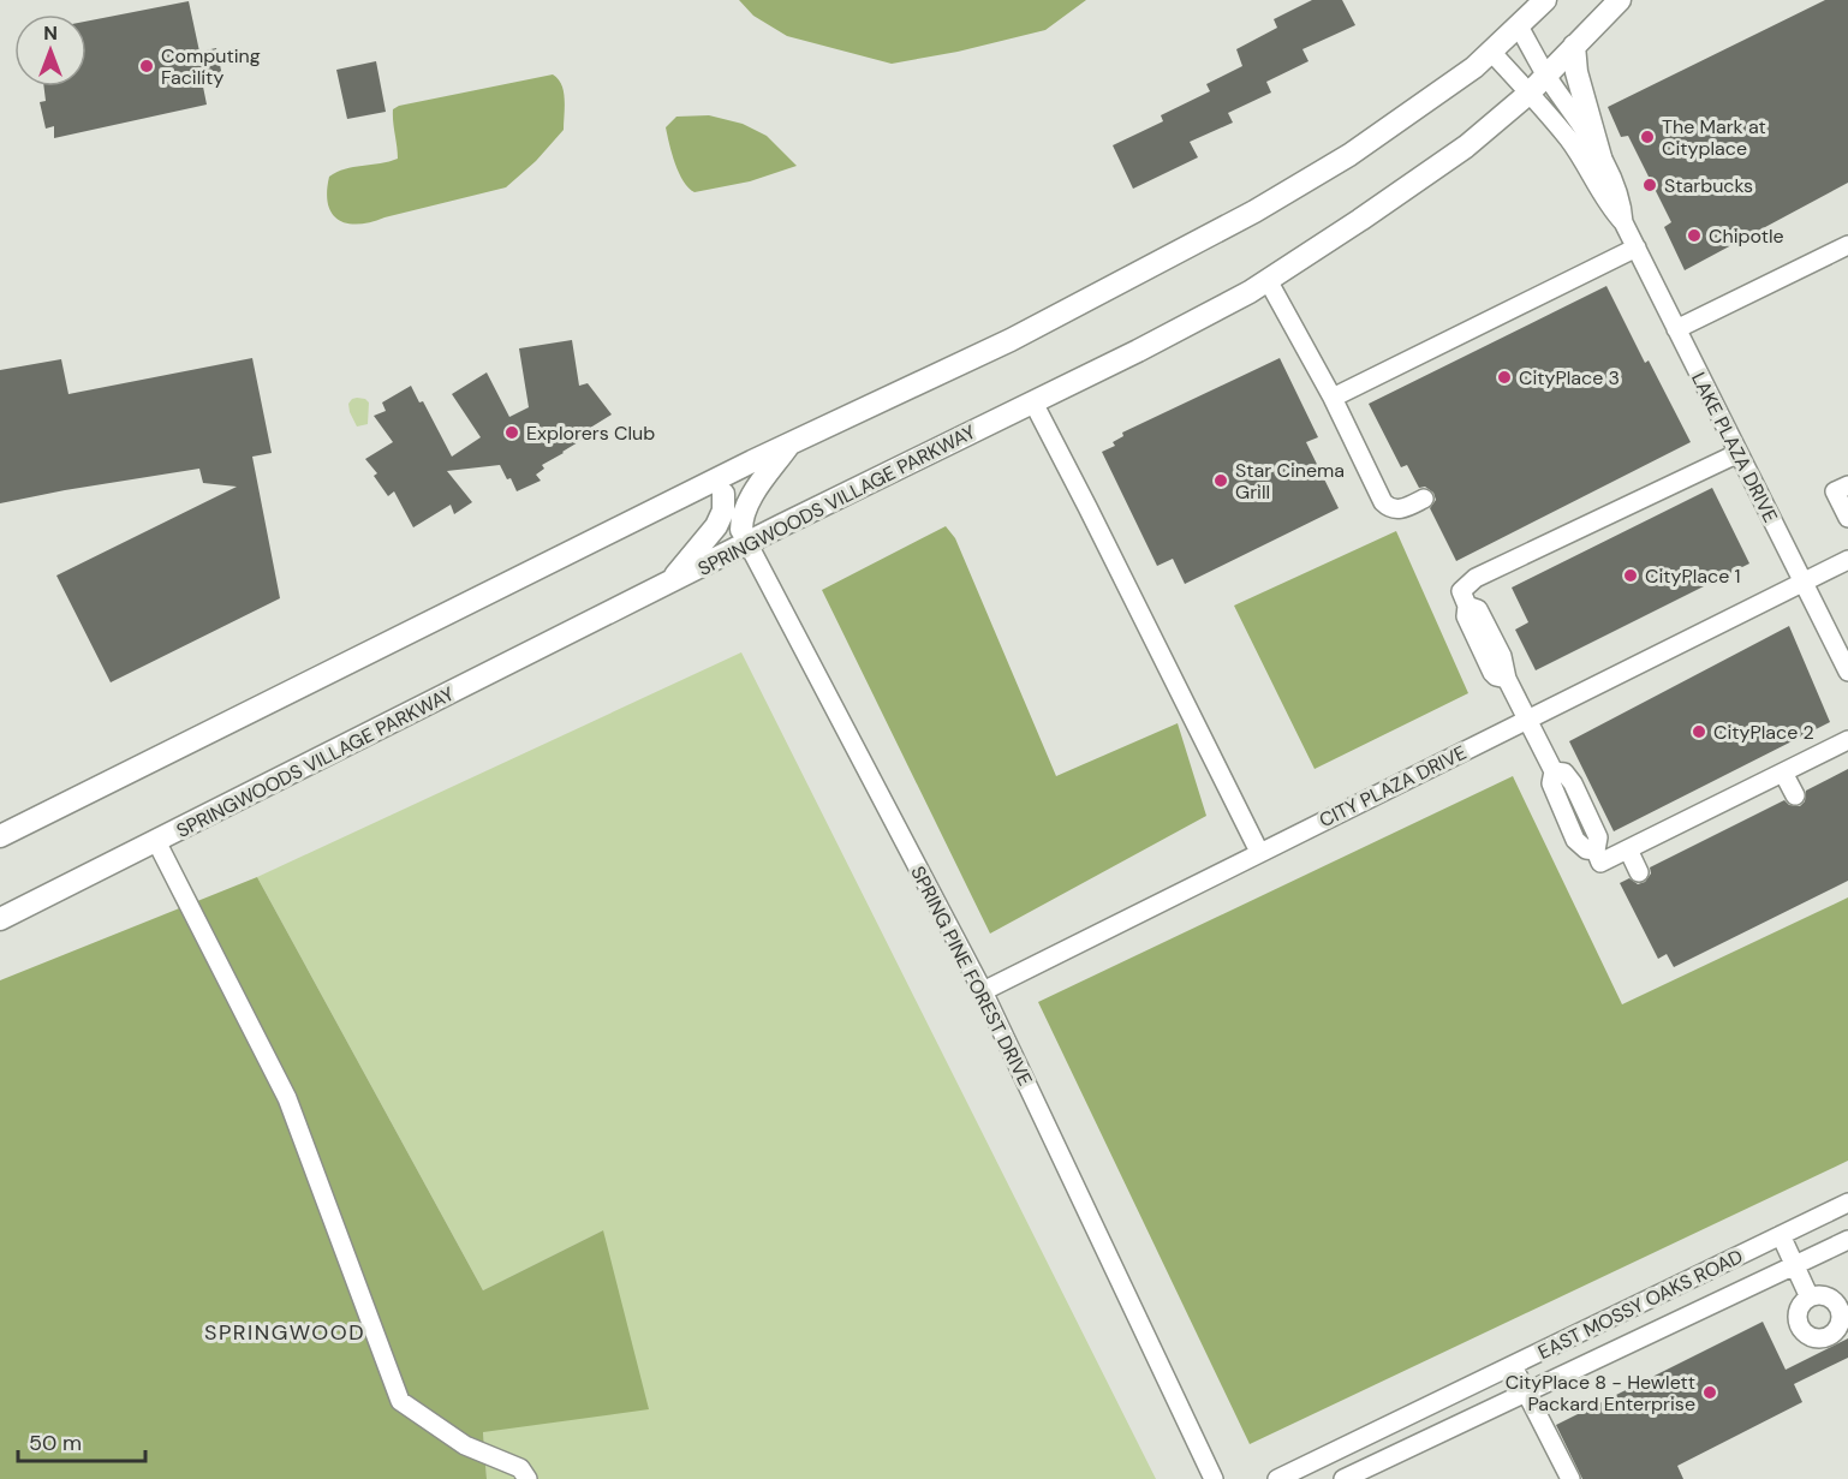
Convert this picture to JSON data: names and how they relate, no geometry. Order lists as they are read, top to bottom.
{
  "streets": {
    "main road": ["SPRINGWOODS VILLAGE PARKWAY"],
    "street": [
      "LAKE PLAZA DRIVE",
      "CITY PLAZA DRIVE",
      "SPRING PINE FOREST DRIVE",
      "EAST MOSSY OAKS ROAD"
    ]
  },
  "crossings": [
    ["LAKE PLAZA DRIVE", "SPRINGWOODS VILLAGE PARKWAY"],
    ["LAKE PLAZA DRIVE", "CITY PLAZA DRIVE"],
    ["SPRINGWOODS VILLAGE PARKWAY", "SPRING PINE FOREST DRIVE"],
    ["CITY PLAZA DRIVE", "SPRING PINE FOREST DRIVE"]
  ],
  "districts": ["SPRINGWOOD"],
  "places": [
    "Computing Facility",
    "The Mark at Cityplace",
    "Starbucks",
    "Chipotle",
    "CityPlace 3",
    "Explorers Club",
    "Star Cinema Grill",
    "CityPlace 1",
    "CityPlace 2",
    "CityPlace 8 - Hewlett Packard Enterprise"
  ],
  "scale_bar": "50 m",
  "north": "top"
}
